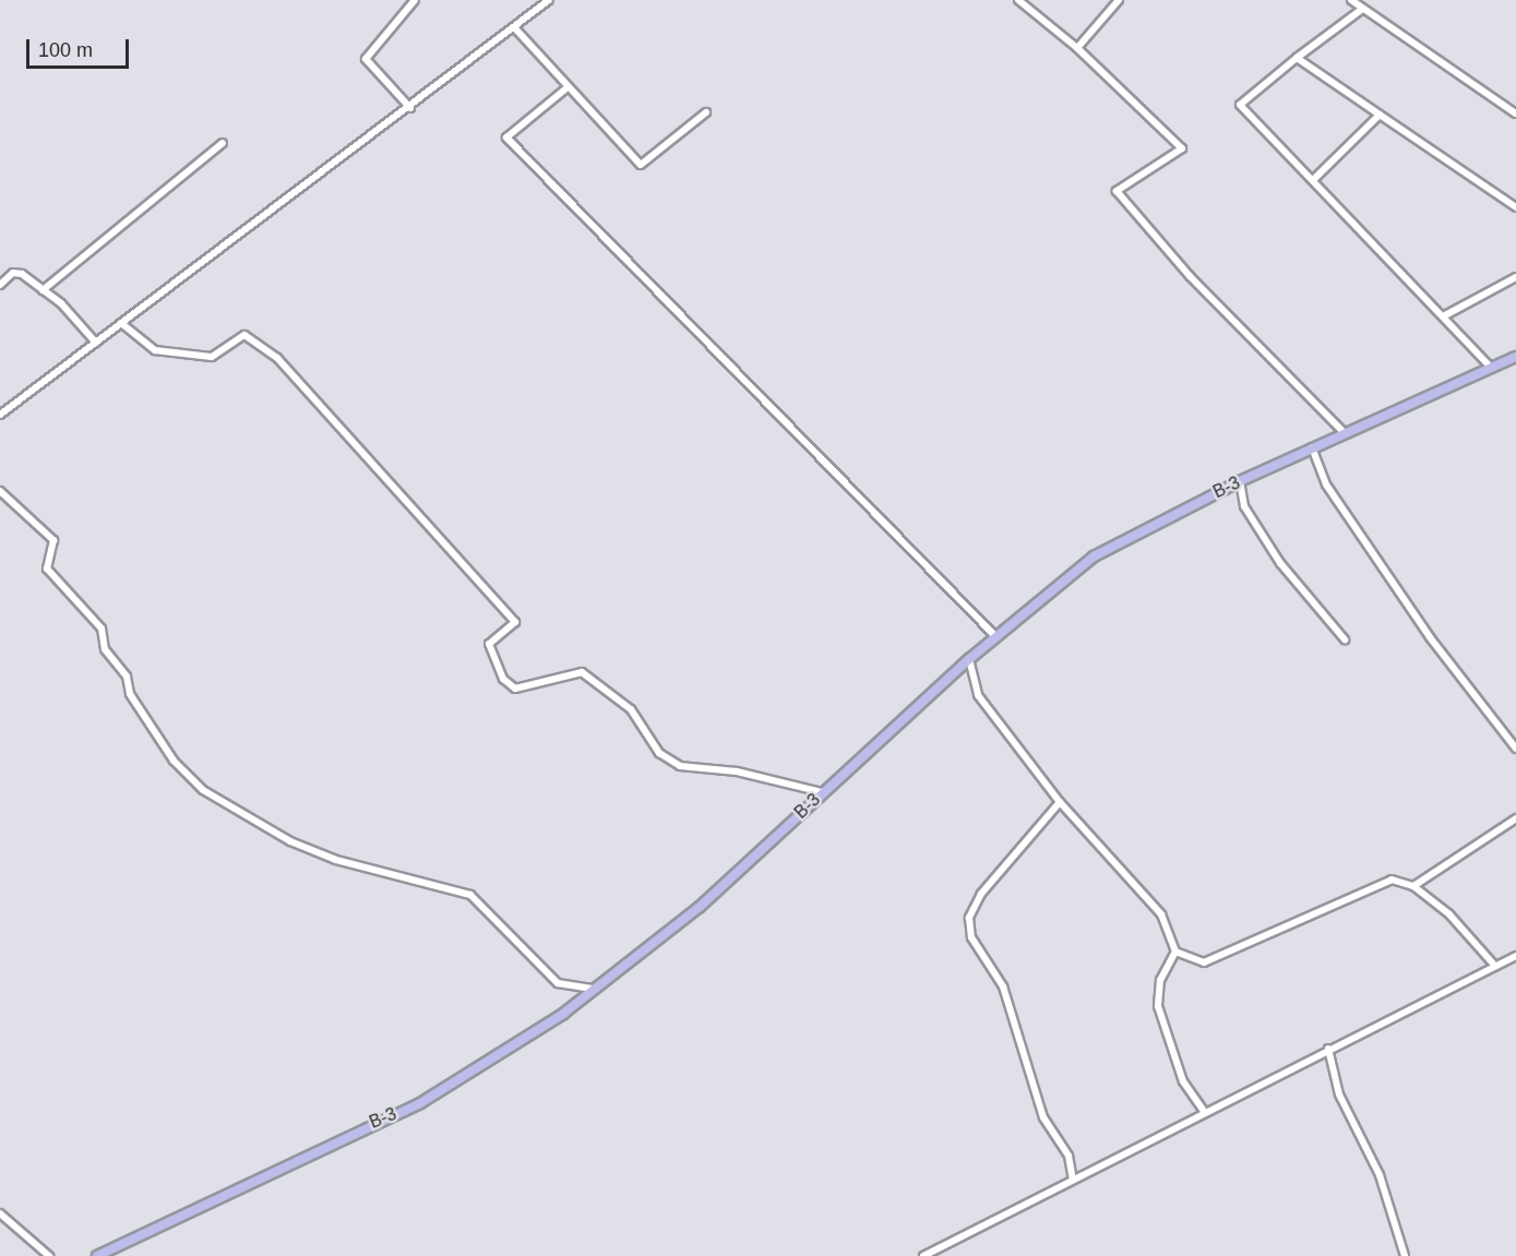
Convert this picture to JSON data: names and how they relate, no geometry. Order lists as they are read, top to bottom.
{
  "streets": {
    "main road": ["B-3"]
  },
  "scale_bar": "100 m"
}
